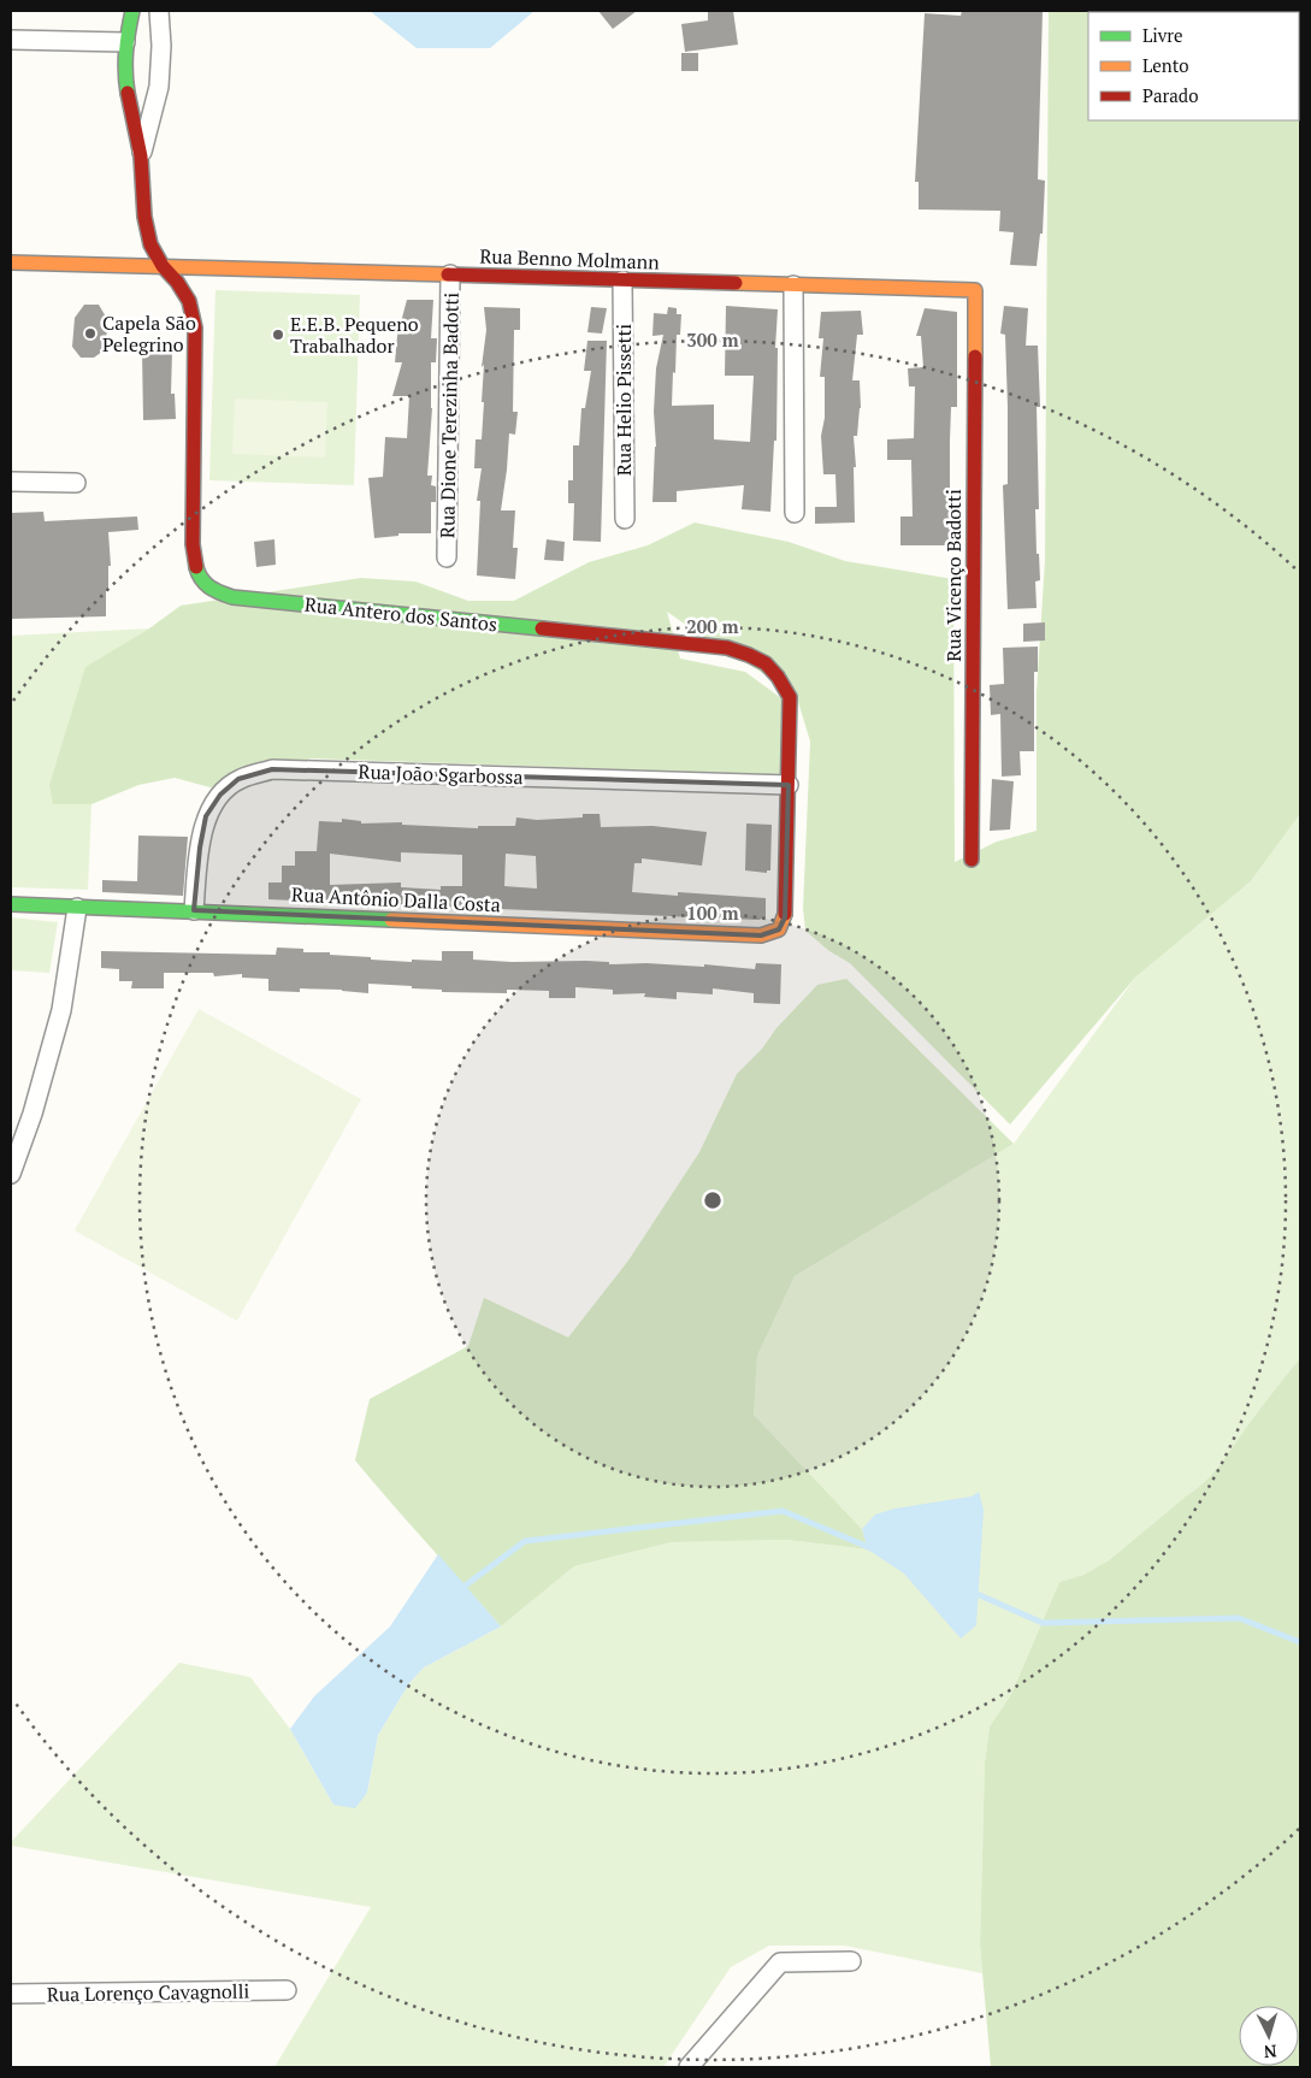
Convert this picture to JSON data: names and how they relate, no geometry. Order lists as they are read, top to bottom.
{
  "streets": {
    "street": [
      "Rua Benno Molmann",
      "Rua Helio Pissetti",
      "Rua Dione Terezinha Badotti",
      "Rua Vicenço Badotti",
      "Rua Antero dos Santos",
      "Rua João Sgarbossa",
      "Rua Antônio Dalla Costa",
      "Rua Lorenço Cavagnolli"
    ]
  },
  "crossings": [
    ["Rua Benno Molmann", "Rua Helio Pissetti"],
    ["Rua Benno Molmann", "Rua Dione Terezinha Badotti"],
    ["Rua Benno Molmann", "Rua Vicenço Badotti"],
    ["Rua Benno Molmann", "Rua Antero dos Santos"],
    ["Rua Antero dos Santos", "Rua João Sgarbossa"],
    ["Rua Antero dos Santos", "Rua Antônio Dalla Costa"],
    ["Rua João Sgarbossa", "Rua Antônio Dalla Costa"]
  ],
  "places": ["Capela São Pelegrino", "E.E.B. Pequeno Trabalhador"],
  "legend": ["Livre", "Lento", "Parado"],
  "north": "bottom",
  "rings": ["300 m", "200 m", "100 m"]
}
